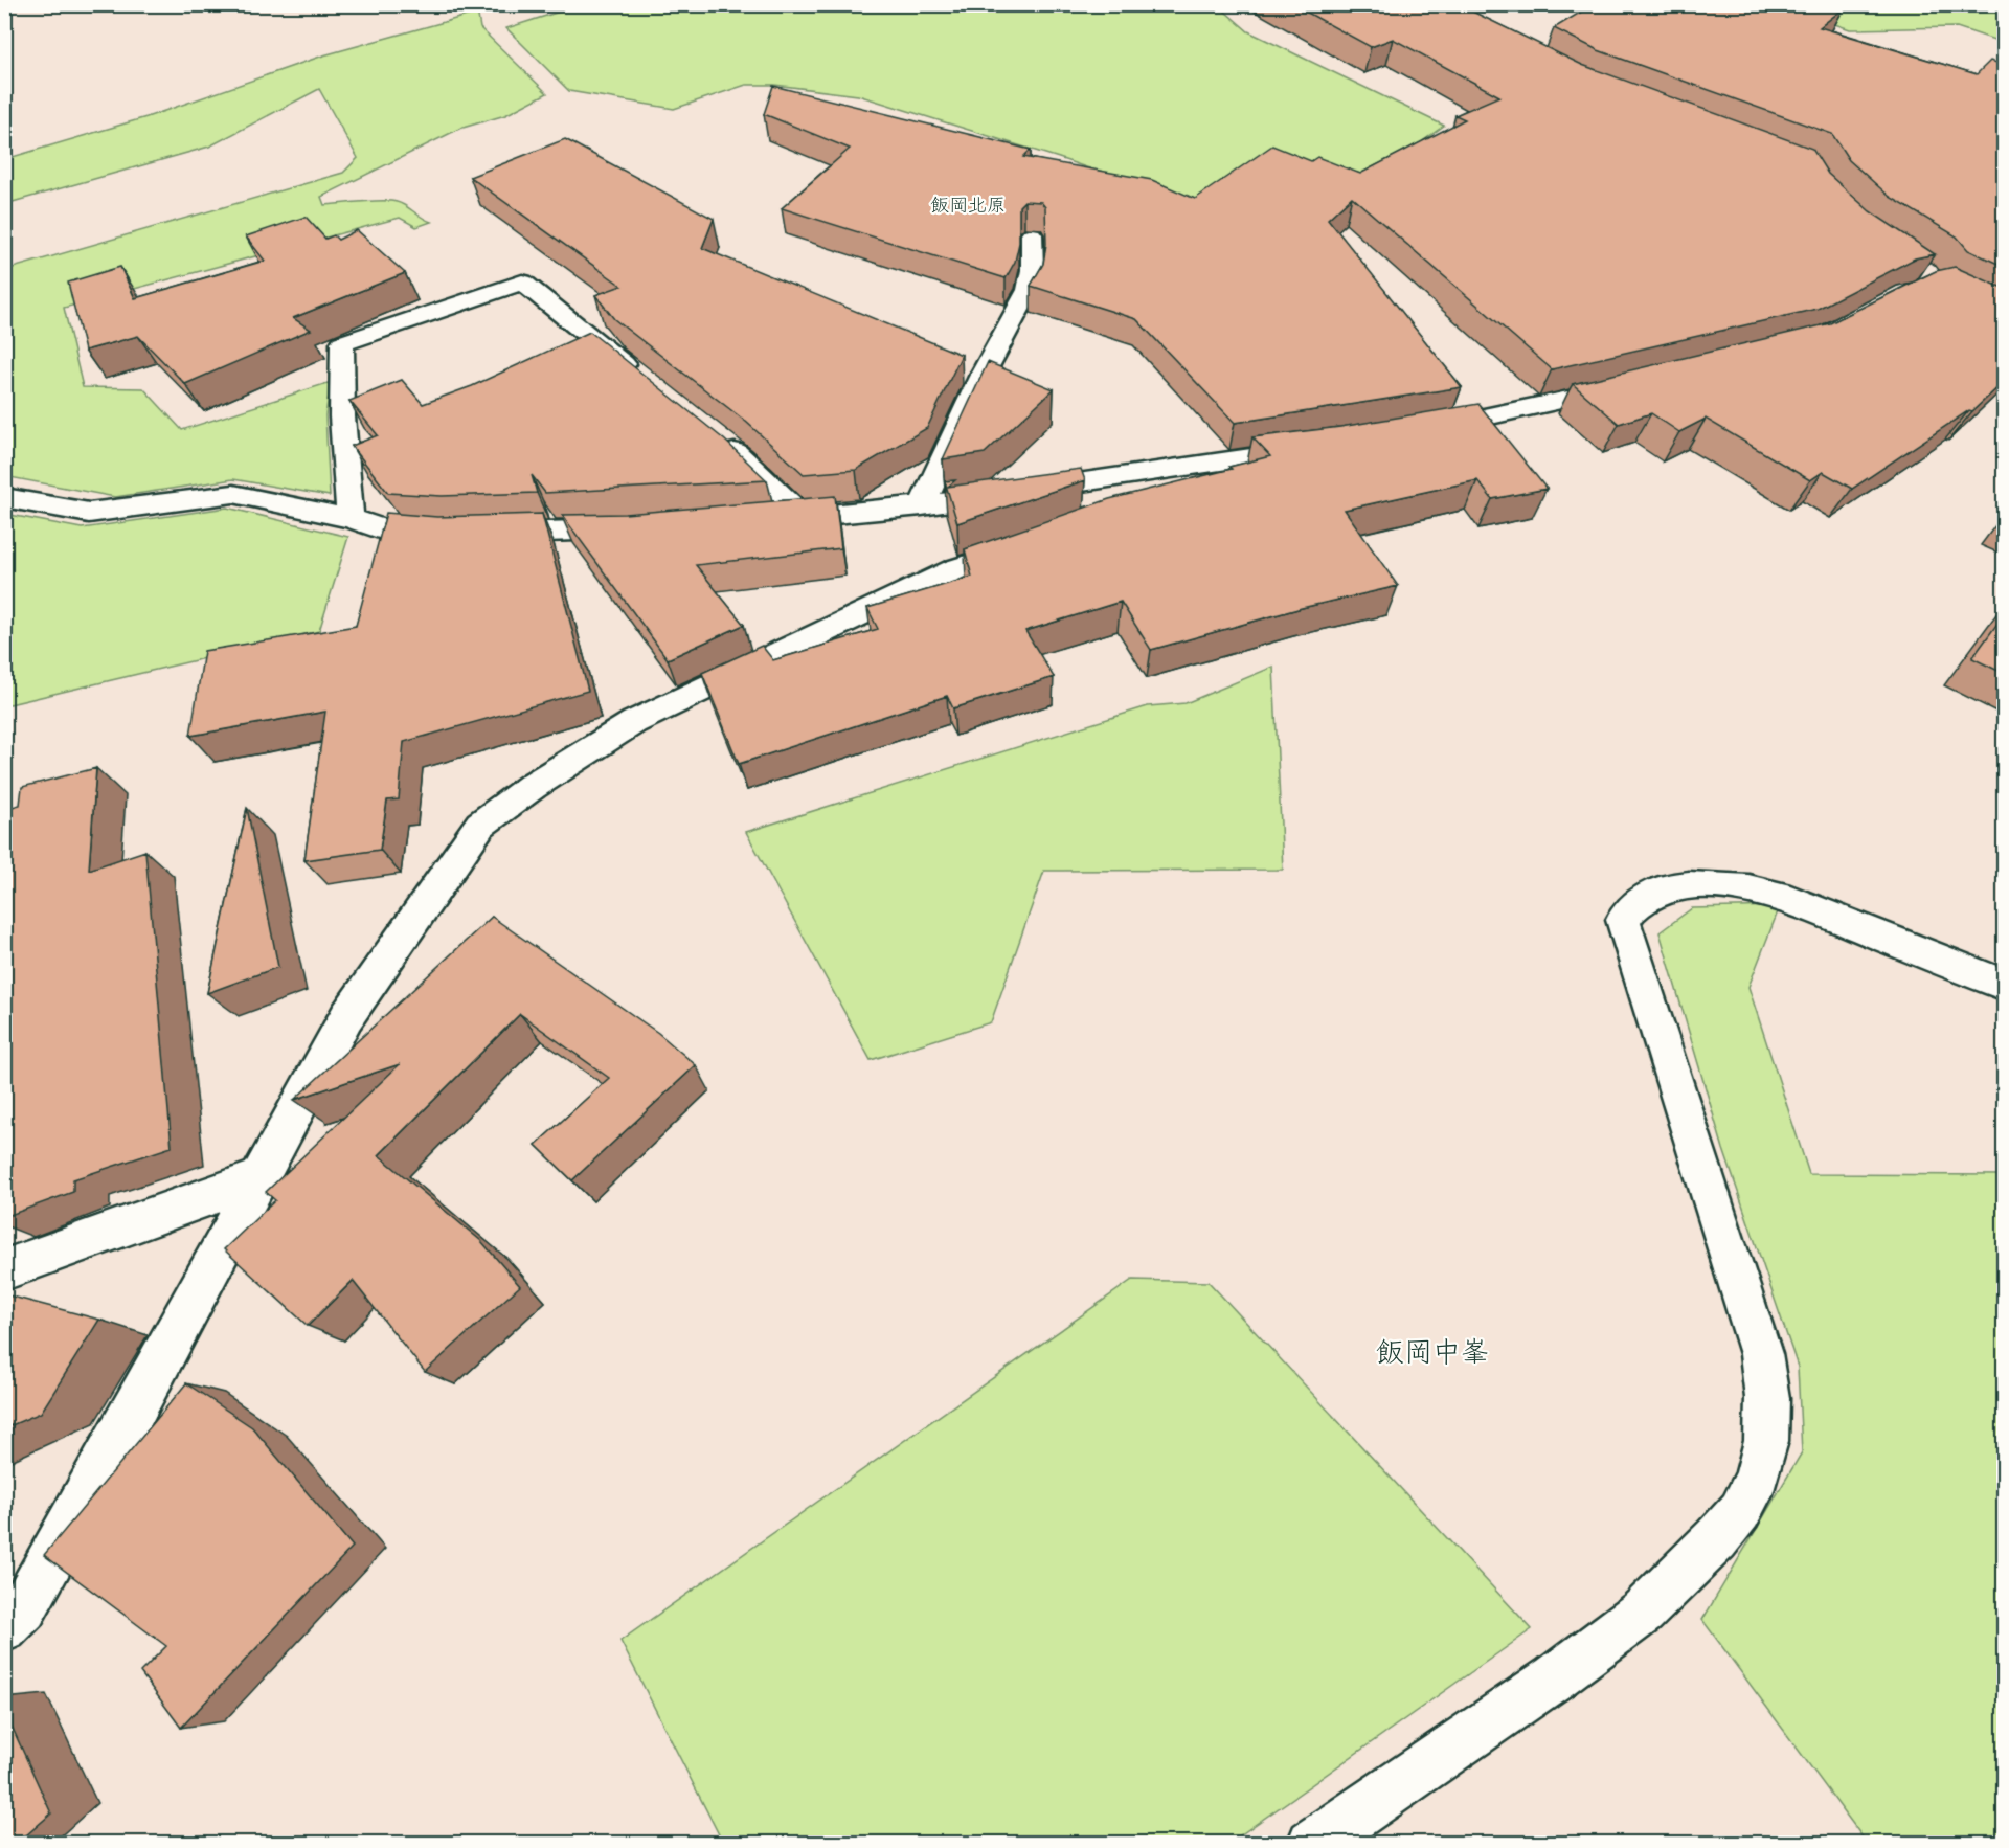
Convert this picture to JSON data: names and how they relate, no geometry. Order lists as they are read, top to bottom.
{
  "districts": ["飯岡北原", "飯岡中峯"]
}
